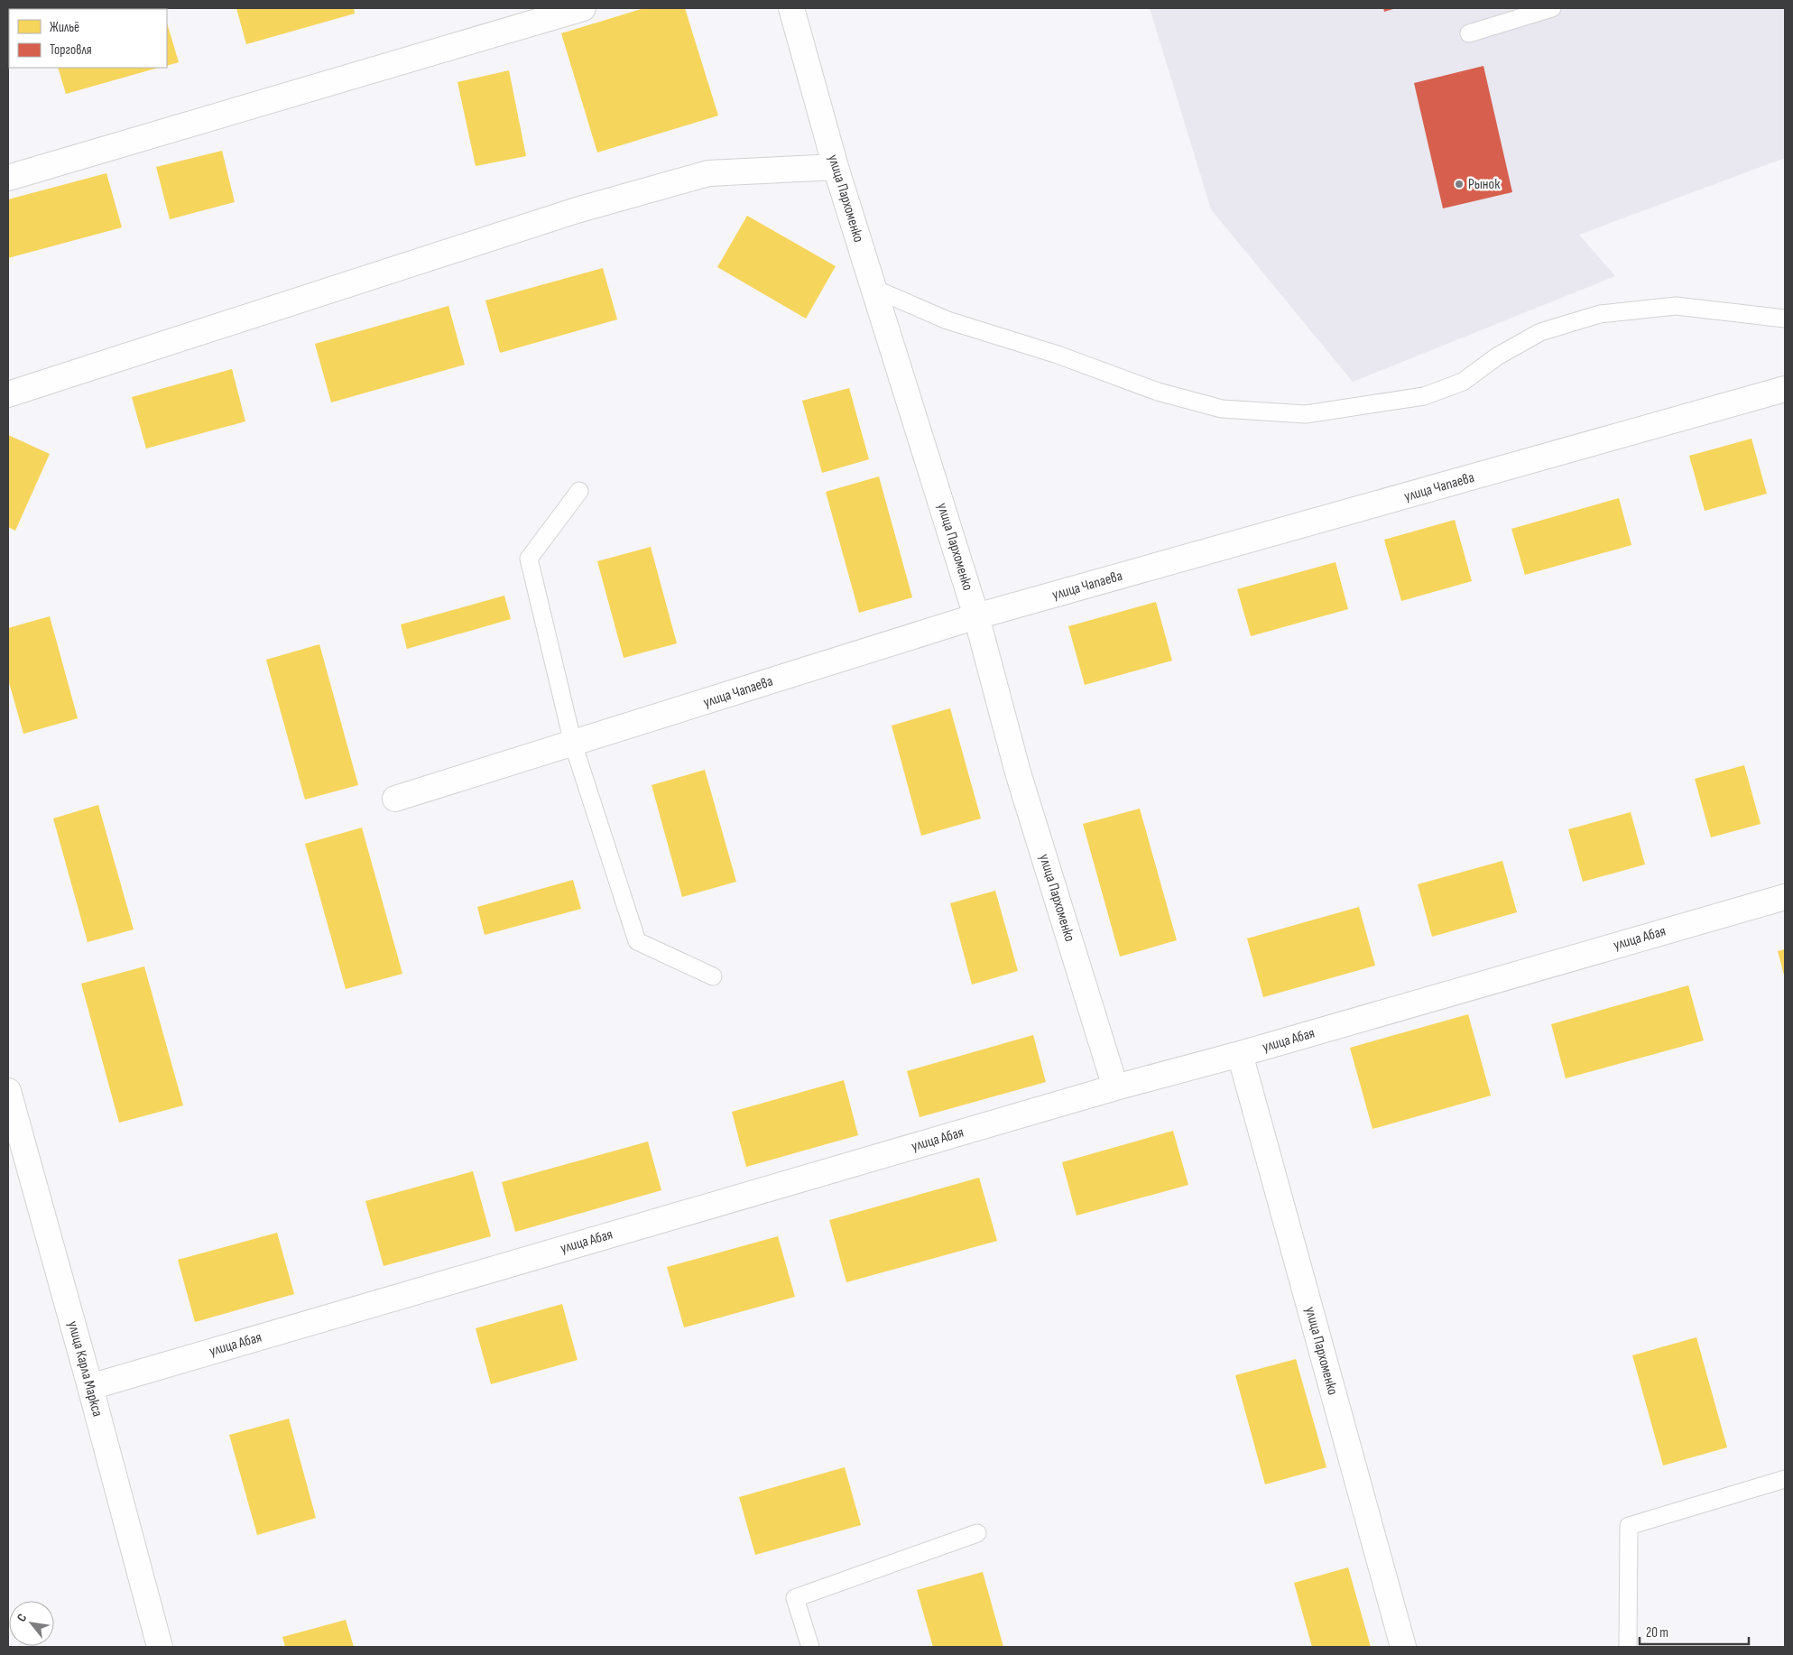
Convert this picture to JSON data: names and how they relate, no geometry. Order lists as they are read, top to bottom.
{
  "streets": {
    "street": [
      "улица Пархоменко",
      "улица Чапаева",
      "улица Абая",
      "улица Карла Маркса"
    ]
  },
  "crossings": [
    ["улица Пархоменко", "улица Чапаева"],
    ["улица Пархоменко", "улица Абая"],
    ["улица Абая", "улица Карла Маркса"]
  ],
  "places": ["Рынок"],
  "legend": ["Жильё", "Торговля"],
  "scale_bar": "20 m",
  "north": "top left"
}
